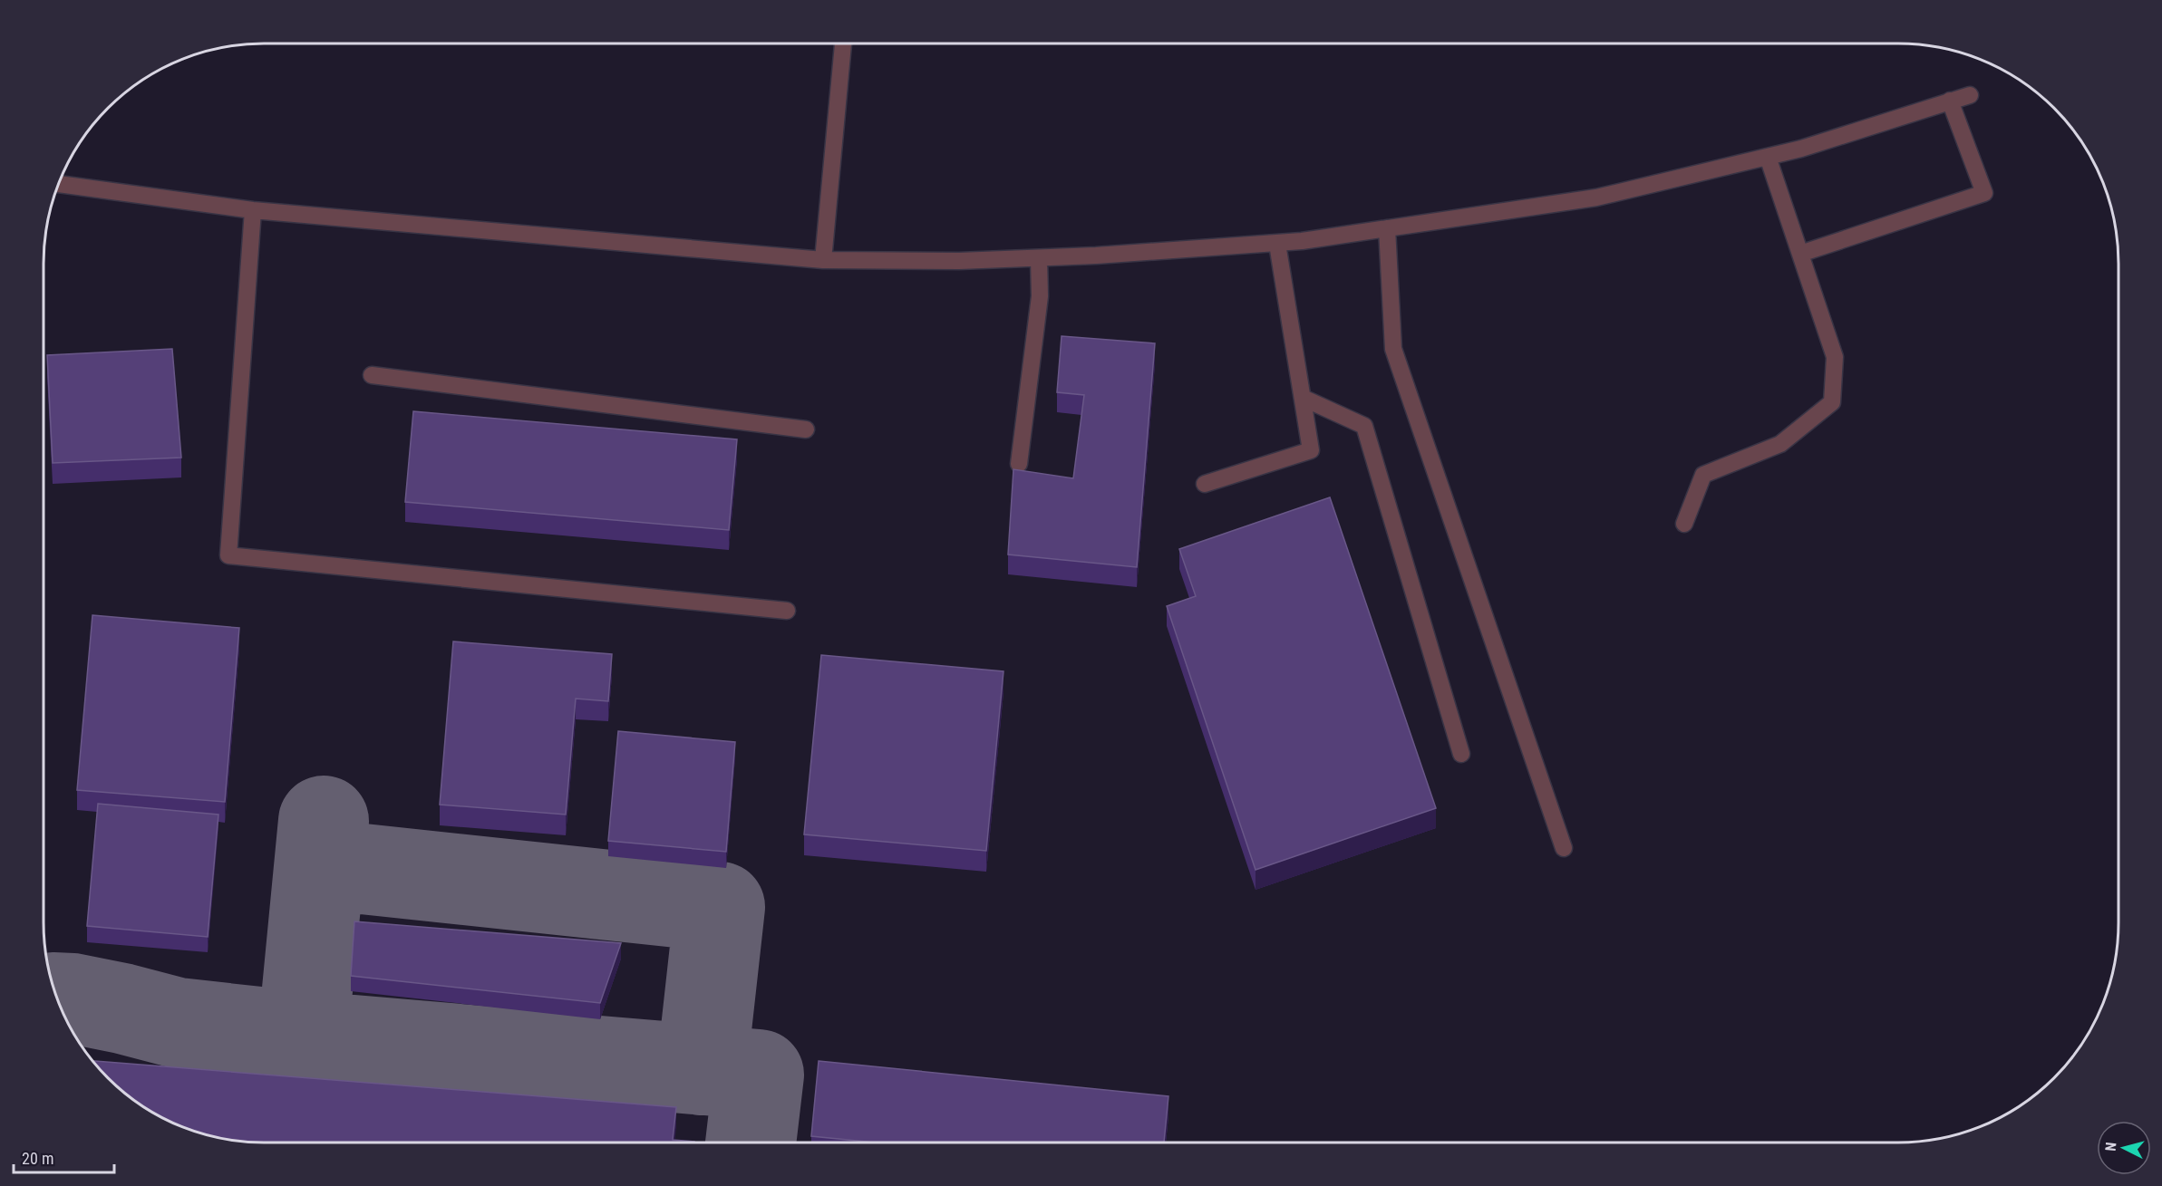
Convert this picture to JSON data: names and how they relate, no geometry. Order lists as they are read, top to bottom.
{
  "scale_bar": "20 m",
  "north": "left"
}
